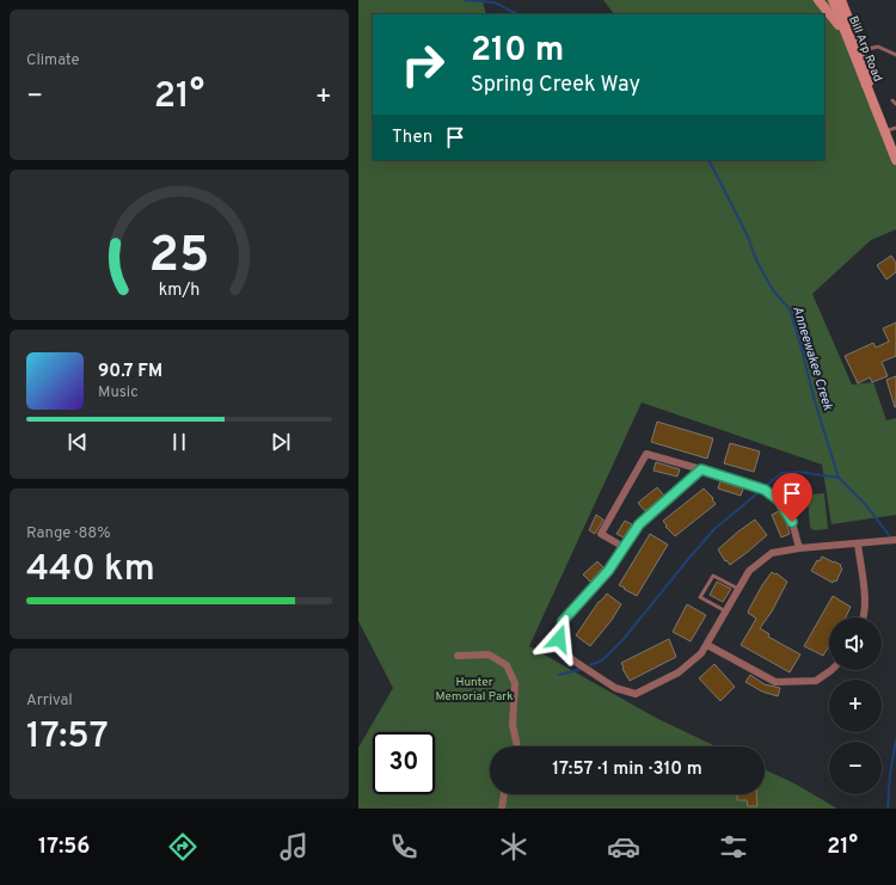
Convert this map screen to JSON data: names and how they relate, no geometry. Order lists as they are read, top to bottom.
{
  "streets": {
    "main road": ["Bill Arp Road"]
  },
  "water": ["Anneewakee Creek"],
  "parks": ["Hunter Memorial Park"],
  "page": {
    "tile": [
      "Climate",
      ["Range · 88%", "440 km"],
      ["Arrival", "17:57"]
    ],
    "turn": ["210 m", "Spring Creek Way"],
    "heat": ["−", "21°", "+"],
    "then": "Then",
    "song": ["90.7 FM", "Music"],
    "map_buttons": ["+", "−"],
    "limit": "30",
    "trip": "17:57 · 1 min · 310 m",
    "tabs": ["17:56", "21°"],
    "gauge": ["25", "km/h"]
  }
}
